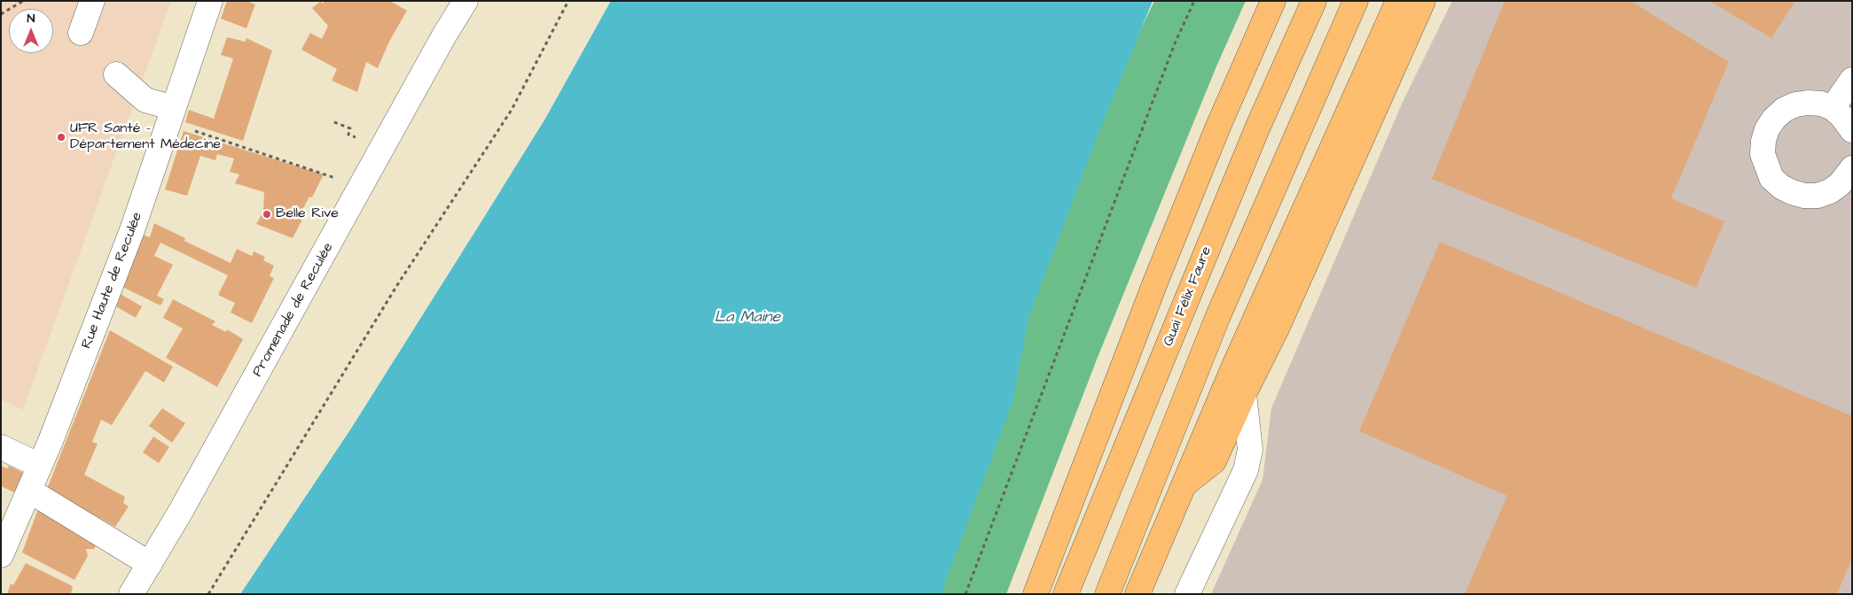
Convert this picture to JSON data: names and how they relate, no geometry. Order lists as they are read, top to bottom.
{
  "streets": {
    "highway": ["Quai Félix Faure"],
    "street": ["Rue Haute de Reculée", "Promenade de Reculée"]
  },
  "water": ["La Maine"],
  "places": ["UFR Santé - Département Médecine", "Belle Rive"],
  "north": "top"
}
